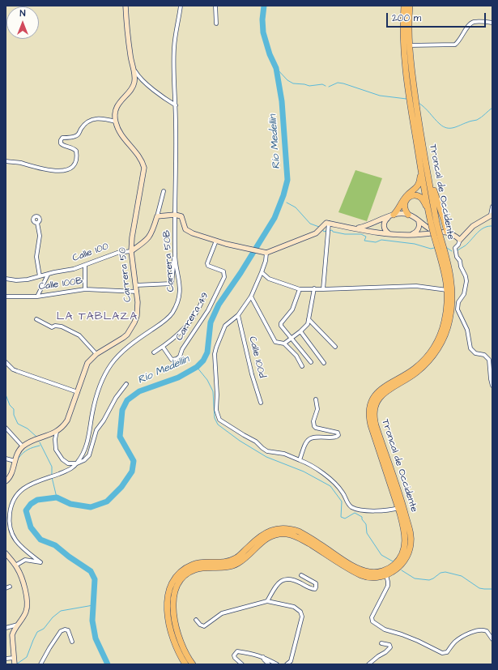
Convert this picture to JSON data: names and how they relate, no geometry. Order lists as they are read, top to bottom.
{
  "streets": {
    "highway": ["Troncal de Occidente"],
    "main road": ["Calle 100", "Carrera 50"],
    "street": [
      "Carrera 50B",
      "Calle 100B",
      "Carrera 49",
      "Calle 100d"
    ]
  },
  "crossings": [
    ["Calle 100", "Carrera 50"],
    ["Carrera 50", "Calle 100B"]
  ],
  "districts": ["LA TABLAZA"],
  "water": ["Río Medellín"],
  "scale_bar": "200 m",
  "north": "top"
}
